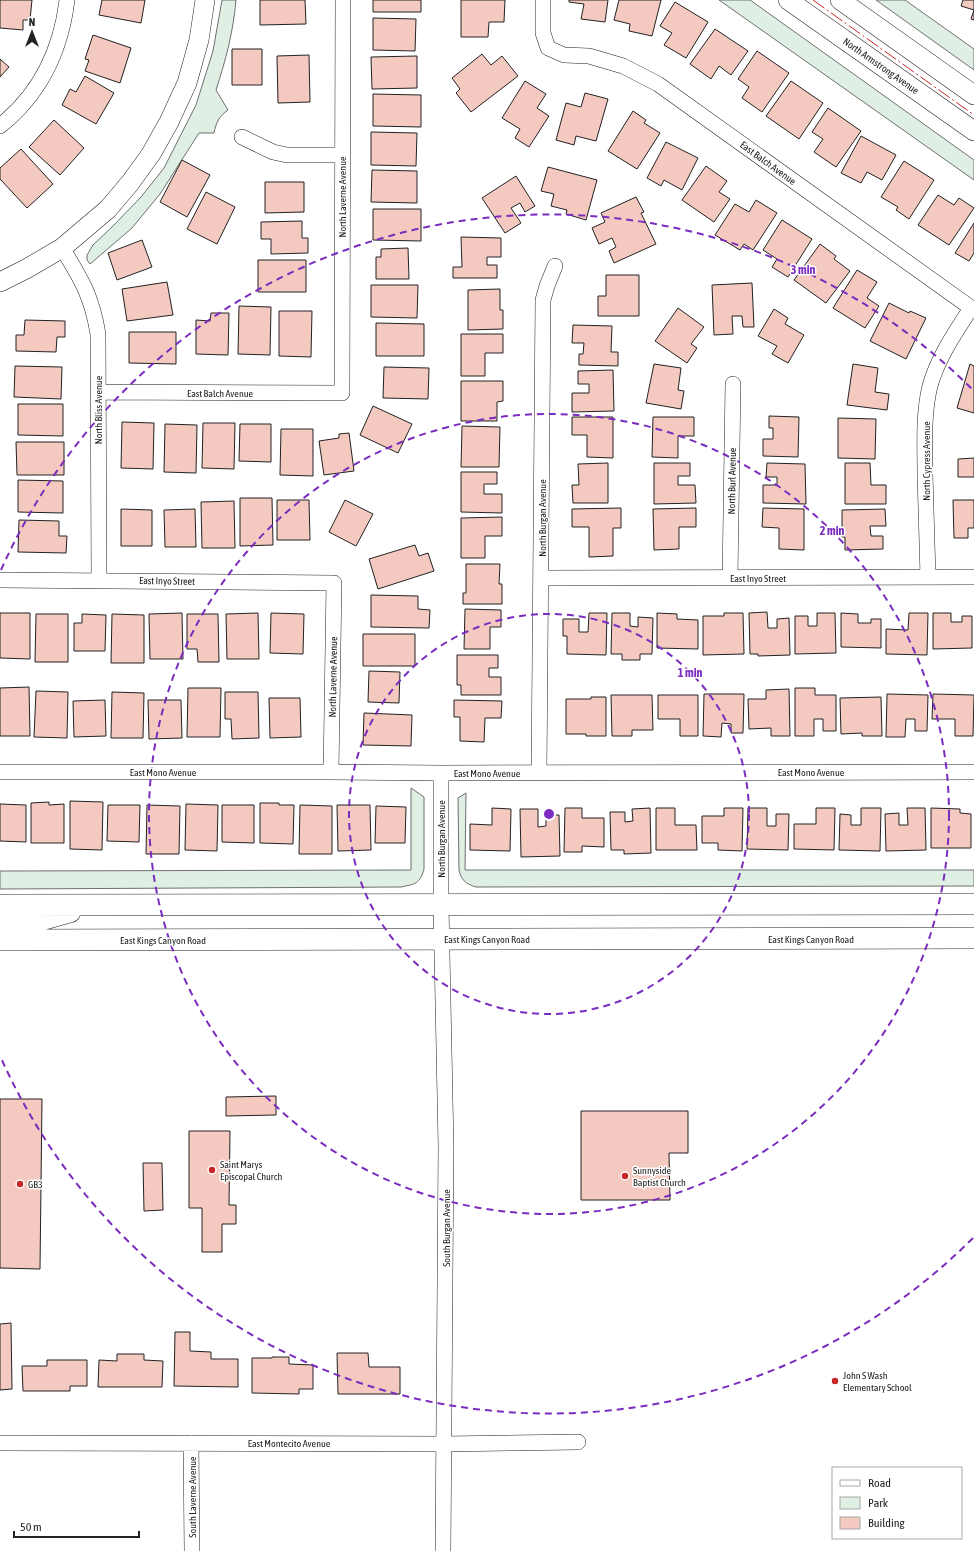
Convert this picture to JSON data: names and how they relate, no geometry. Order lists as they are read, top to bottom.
{
  "streets": {
    "main road": ["East Kings Canyon Road"],
    "street": [
      "North Armstrong Avenue",
      "East Balch Avenue",
      "North Laverne Avenue",
      "North Bliss Avenue",
      "North Cypress Avenue",
      "North Burl Avenue",
      "North Burgan Avenue",
      "East Inyo Street",
      "East Mono Avenue",
      "South Burgan Avenue",
      "East Montecito Avenue",
      "South Laverne Avenue"
    ]
  },
  "crossings": [
    ["East Balch Avenue", "North Laverne Avenue"],
    ["East Balch Avenue", "North Bliss Avenue"],
    ["East Balch Avenue", "North Cypress Avenue"],
    ["North Laverne Avenue", "East Inyo Street"],
    ["North Laverne Avenue", "East Mono Avenue"],
    ["North Bliss Avenue", "East Inyo Street"],
    ["North Cypress Avenue", "East Inyo Street"],
    ["North Burl Avenue", "East Inyo Street"],
    ["North Burgan Avenue", "East Inyo Street"],
    ["North Burgan Avenue", "East Mono Avenue"],
    ["North Burgan Avenue", "South Burgan Avenue"],
    ["East Kings Canyon Road", "South Burgan Avenue"],
    ["South Burgan Avenue", "East Montecito Avenue"],
    ["East Montecito Avenue", "South Laverne Avenue"]
  ],
  "places": [
    "Saint Marys Episcopal Church",
    "Sunnyside Baptist Church",
    "GB3",
    "John S Wash Elementary School"
  ],
  "legend": ["Road", "Park", "Building"],
  "scale_bar": "50 m",
  "north": "top",
  "rings": ["3 min", "2 min", "1 min"]
}
